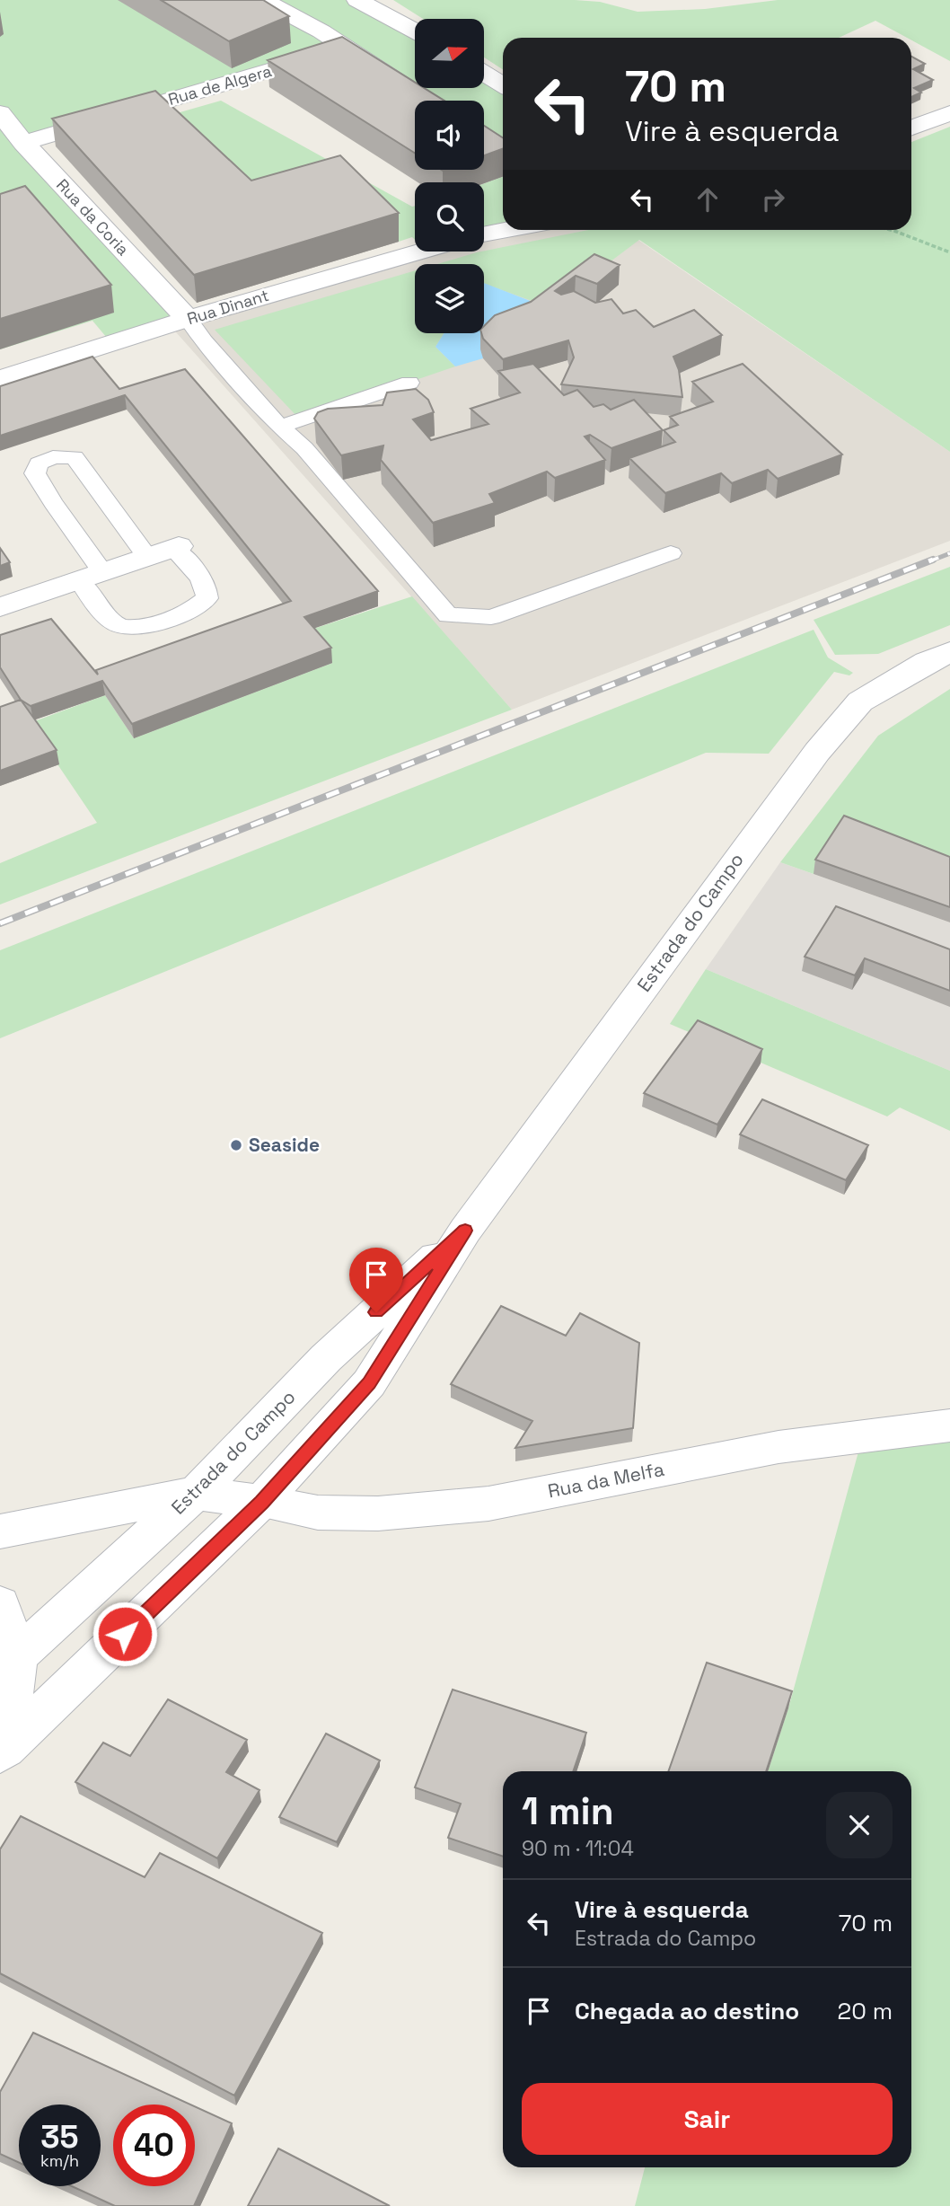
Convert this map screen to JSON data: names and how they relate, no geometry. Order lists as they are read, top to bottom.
{
  "streets": {
    "street": [
      "Rua de Algera",
      "Rua da Coria",
      "Rua Dinant",
      "Estrada do Campo",
      "Rua da Melfa"
    ]
  },
  "crossings": [
    ["Rua de Algera", "Rua da Coria"],
    ["Rua da Coria", "Rua Dinant"],
    ["Estrada do Campo", "Rua da Melfa"]
  ],
  "places": ["Seaside"],
  "north": "right",
  "page": {
    "turn": ["70 m", "Vire à esquerda"],
    "heading": ["1 min", "90 m · 11:04"],
    "list": [
      {
        "name": "Vire à esquerda",
        "note": "Estrada do Campo",
        "value": "70 m"
      },
      {
        "name": "Chegada ao destino",
        "value": "20 m"
      }
    ],
    "buttons": "Sair",
    "speed": "35 km/h",
    "limit": "40"
  }
}
